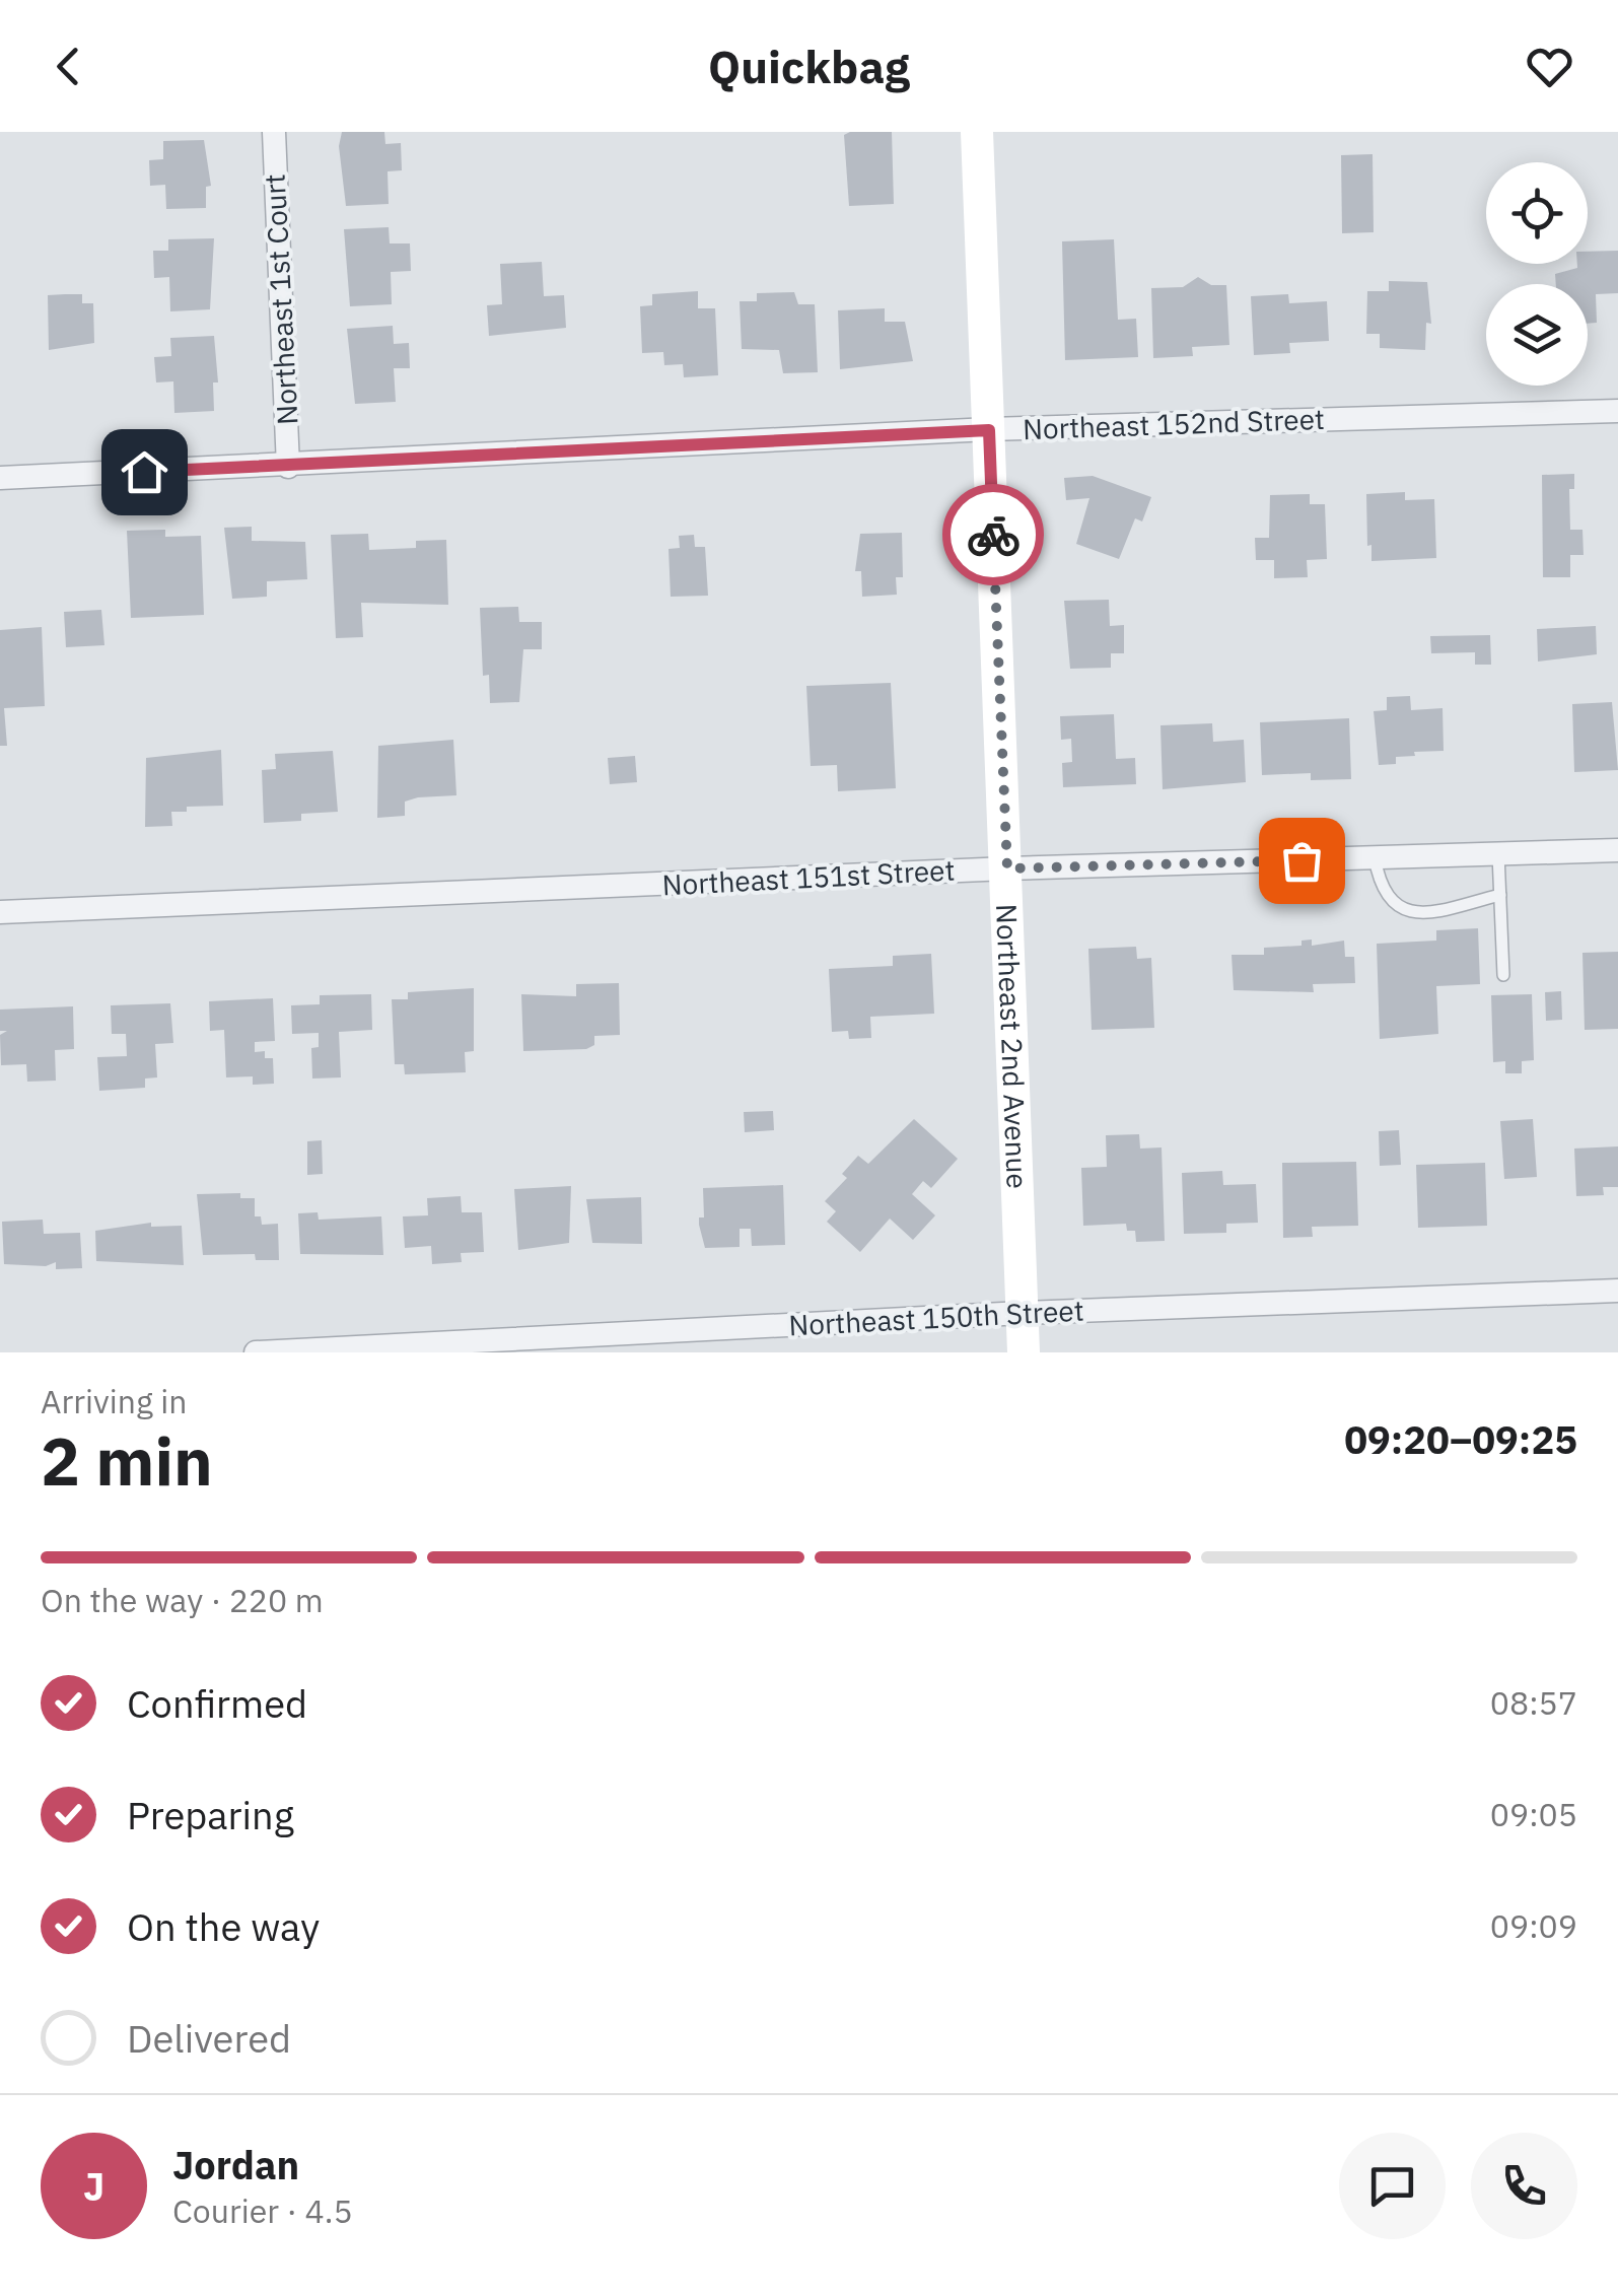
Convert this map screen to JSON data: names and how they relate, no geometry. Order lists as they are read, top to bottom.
{
  "streets": {
    "street": [
      "Northeast 1st Court",
      "Northeast 152nd Street",
      "Northeast 151st Street",
      "Northeast 2nd Avenue",
      "Northeast 150th Street"
    ]
  },
  "crossings": [
    ["Northeast 1st Court", "Northeast 152nd Street"],
    ["Northeast 152nd Street", "Northeast 2nd Avenue"],
    ["Northeast 151st Street", "Northeast 2nd Avenue"],
    ["Northeast 2nd Avenue", "Northeast 150th Street"]
  ],
  "page": {
    "header": "Quickbag",
    "heading": ["2 min", "Arriving in", "09:20–09:25"],
    "panel": ["Jordan", "Courier · 4.5"],
    "bar": "On the way · 220 m",
    "list": [
      ["Confirmed", "08:57"],
      ["Preparing", "09:05"],
      ["On the way", "09:09"],
      "Delivered"
    ],
    "round": "J"
  }
}
